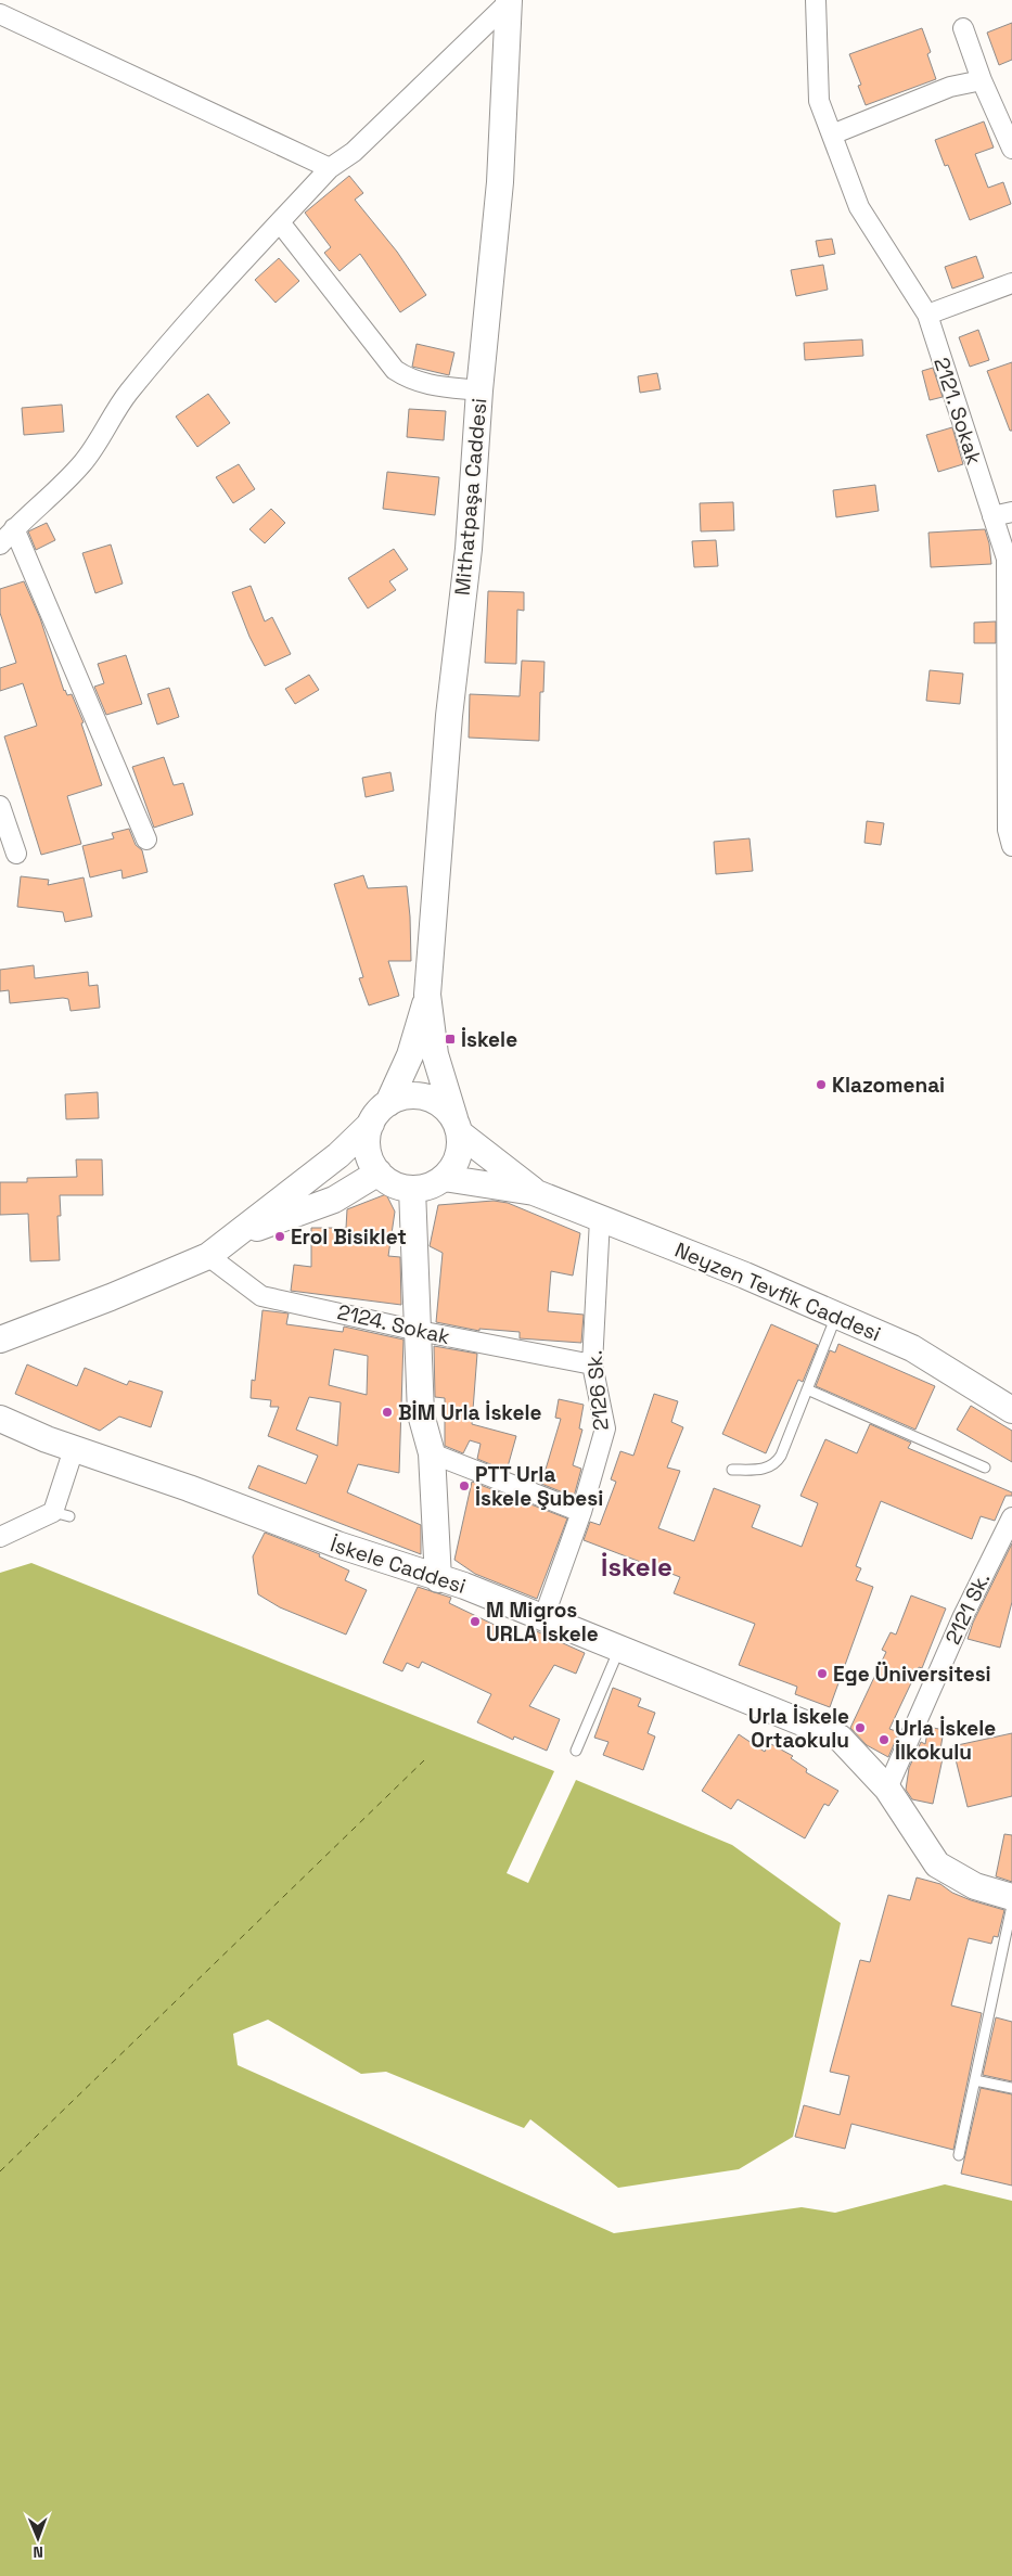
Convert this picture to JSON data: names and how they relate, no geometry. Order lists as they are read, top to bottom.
{
  "streets": {
    "street": [
      "2121. Sokak",
      "Mithatpaşa Caddesi",
      "Neyzen Tevfik Caddesi",
      "2124. Sokak",
      "2126 Sk.",
      "İskele Caddesi",
      "2121 Sk."
    ]
  },
  "crossings": [
    ["Neyzen Tevfik Caddesi", "2126 Sk."],
    ["2124. Sokak", "2126 Sk."],
    ["2126 Sk.", "İskele Caddesi"],
    ["İskele Caddesi", "2121 Sk."]
  ],
  "districts": ["İskele"],
  "places": {
    "transit": ["İskele"],
    "other": [
      "Klazomenai",
      "Erol Bisiklet",
      "BİM Urla İskele",
      "PTT Urla İskele Şubesi",
      "M Migros URLA İskele",
      "Ege Üniversitesi",
      "Urla İskele Ortaokulu",
      "Urla İskele İlkokulu"
    ]
  },
  "north": "bottom"
}
